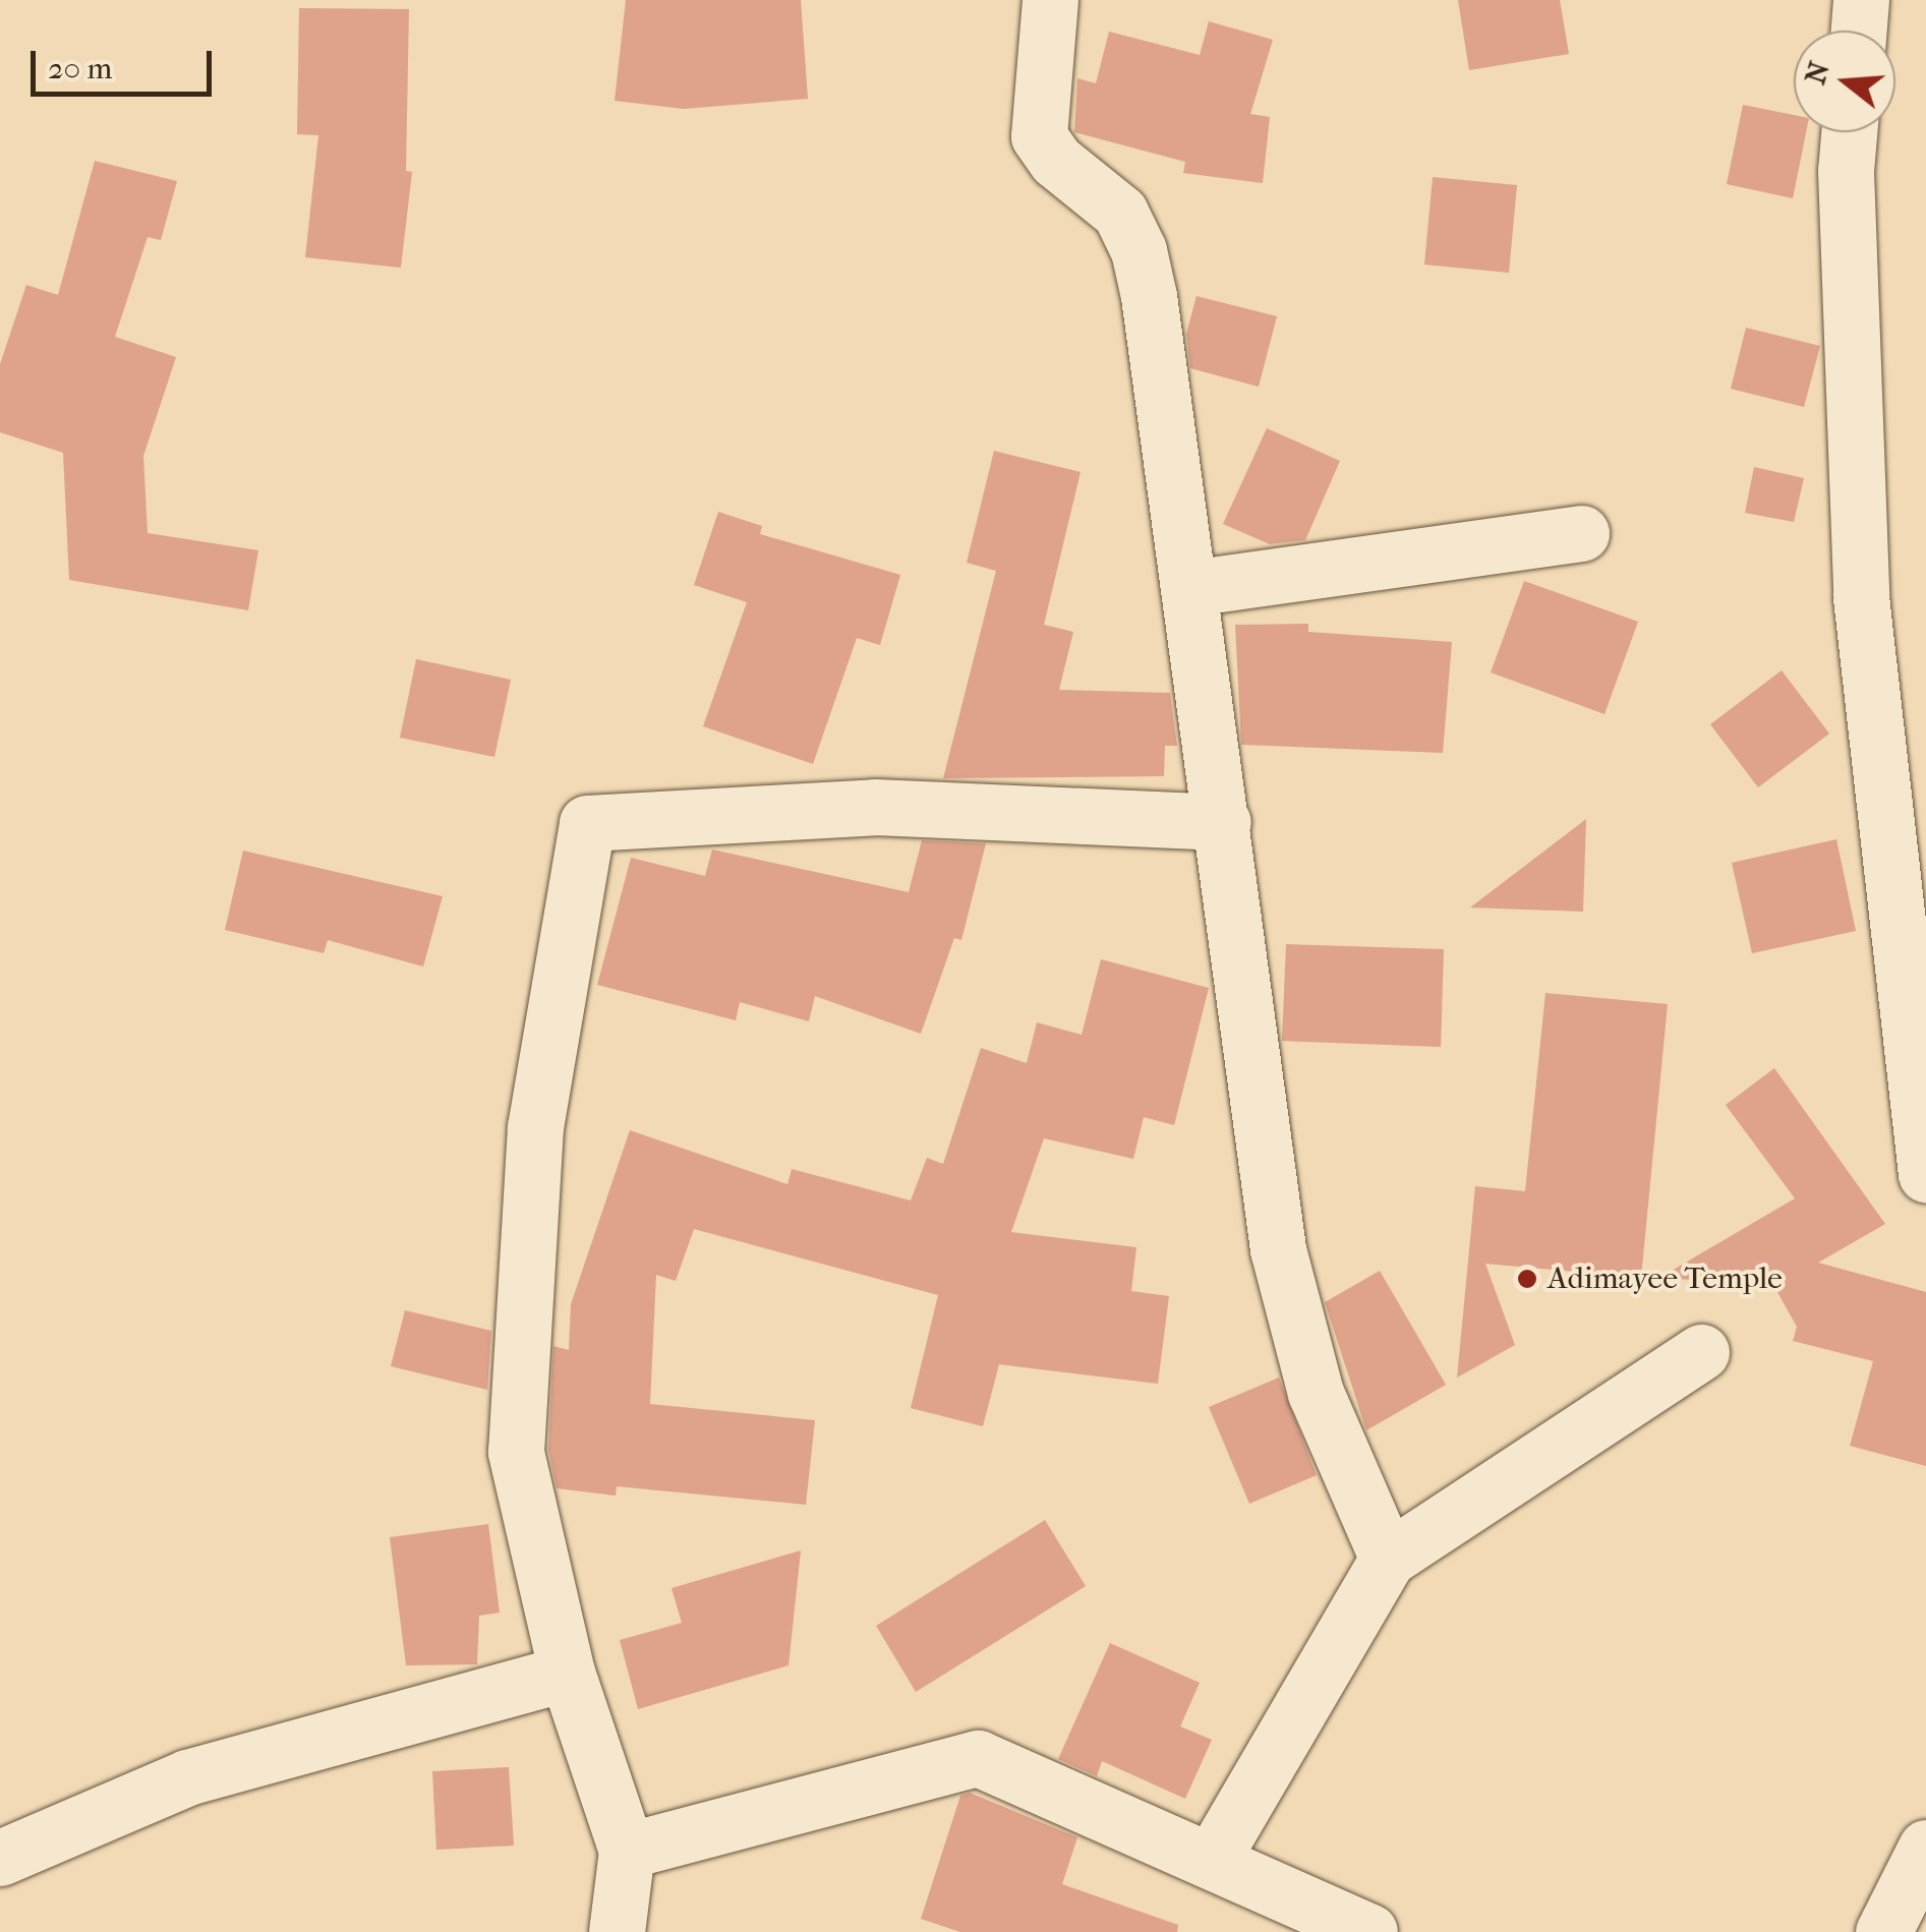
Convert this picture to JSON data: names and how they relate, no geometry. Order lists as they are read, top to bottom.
{
  "places": ["Adimayee Temple"],
  "scale_bar": "20 m",
  "north": "left"
}
